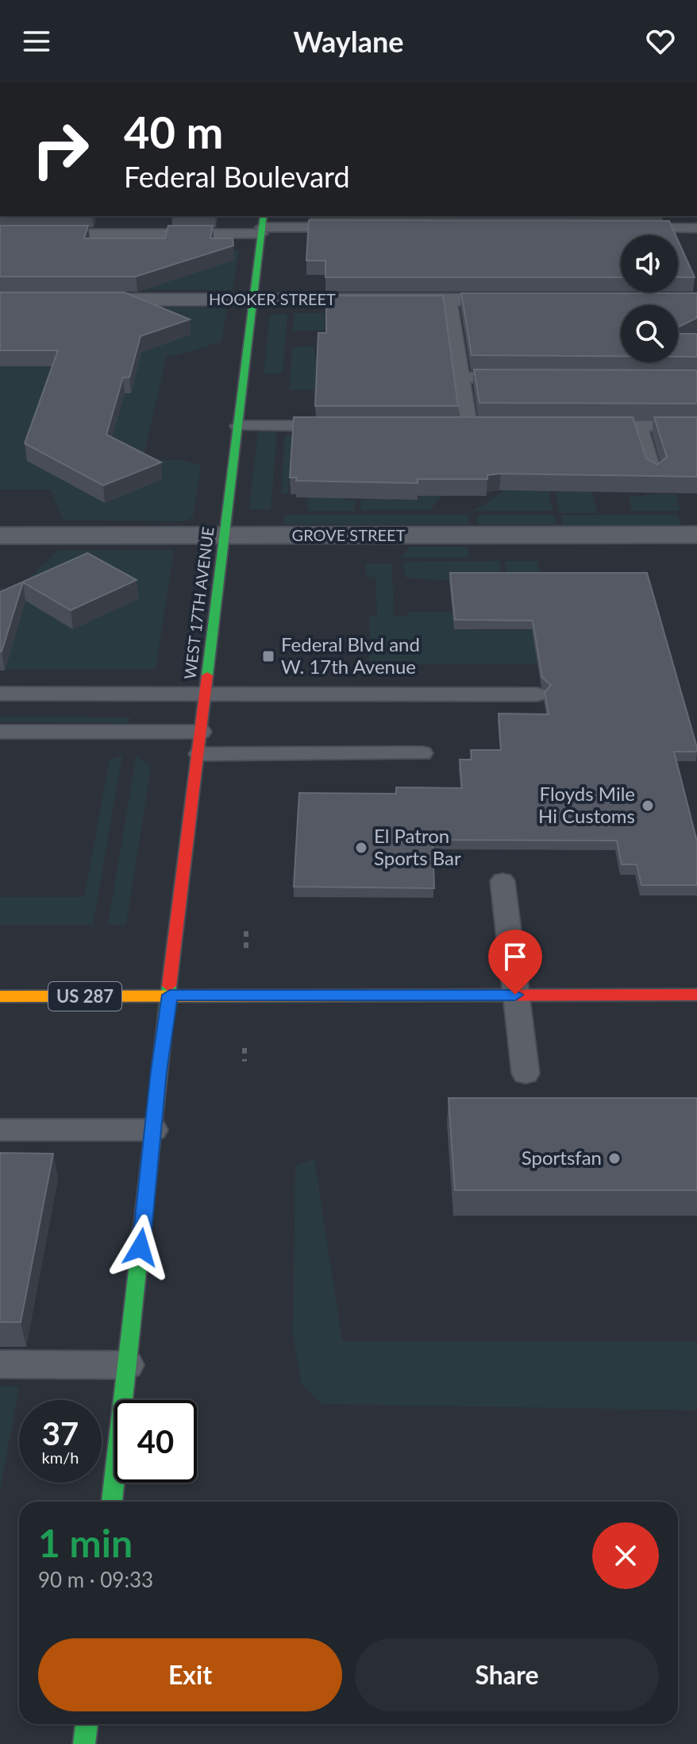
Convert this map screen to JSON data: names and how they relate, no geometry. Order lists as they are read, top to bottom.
{
  "streets": {
    "street": [
      "HOOKER STREET",
      "GROVE STREET",
      "WEST 17TH AVENUE",
      "US 287"
    ]
  },
  "crossings": [
    ["HOOKER STREET", "WEST 17TH AVENUE"],
    ["GROVE STREET", "WEST 17TH AVENUE"],
    ["WEST 17TH AVENUE", "US 287"]
  ],
  "places": {
    "transit": ["Federal Blvd and W. 17th Avenue"],
    "other": ["Floyds Mile Hi Customs", "El Patron Sports Bar", "Sportsfan"]
  },
  "page": {
    "header": "Waylane",
    "turn": ["40 m", "Federal Boulevard"],
    "speed": "37 km/h",
    "limit": "40",
    "heading": ["1 min", "90 m · 09:33"],
    "buttons": ["Exit", "Share"]
  }
}
